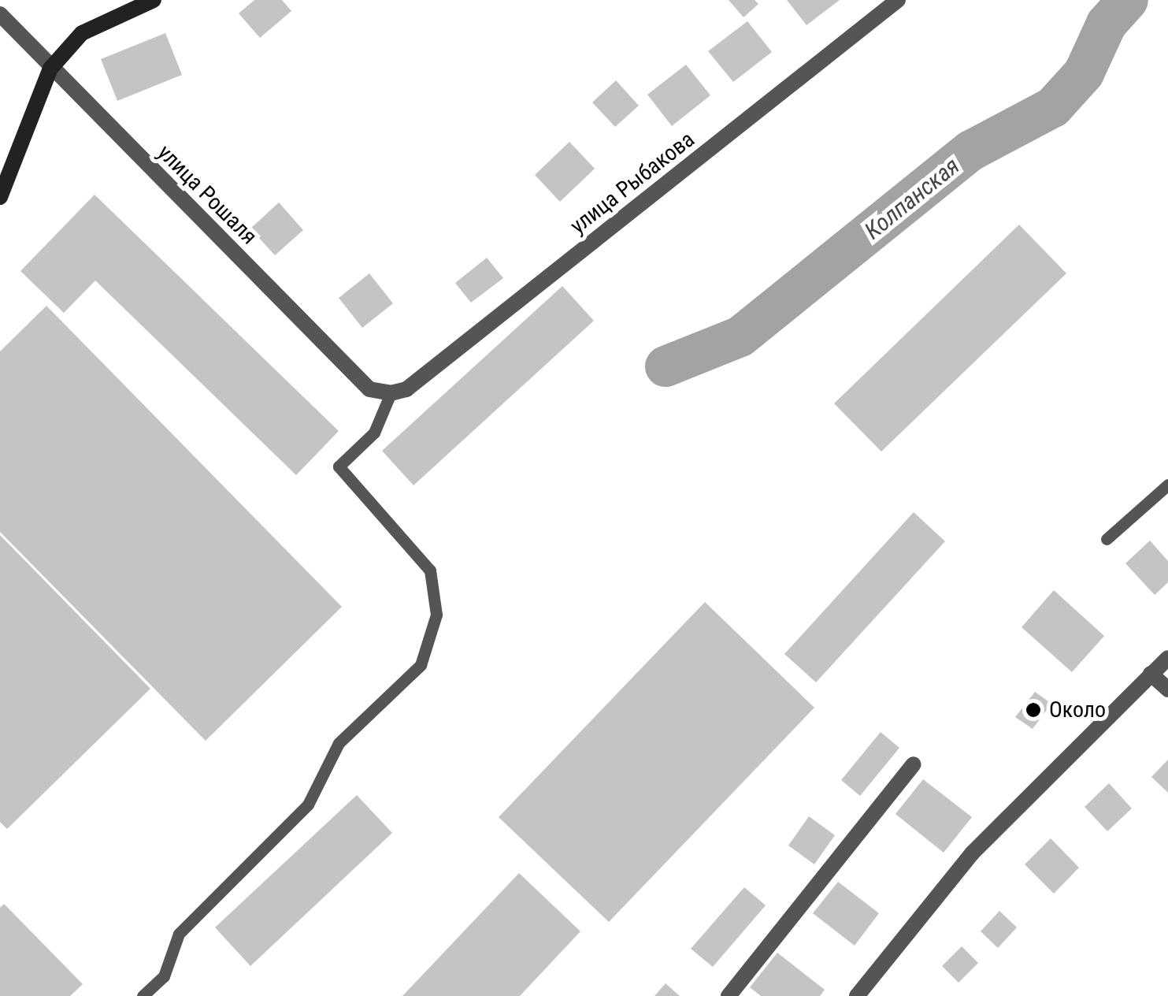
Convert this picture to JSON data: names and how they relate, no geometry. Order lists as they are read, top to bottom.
{
  "streets": {
    "street": ["улица Рыбакова", "улица Рошаля"]
  },
  "crossings": [
    ["улица Рыбакова", "улица Рошаля"]
  ],
  "water": ["Колпанская"],
  "places": ["Около"]
}
